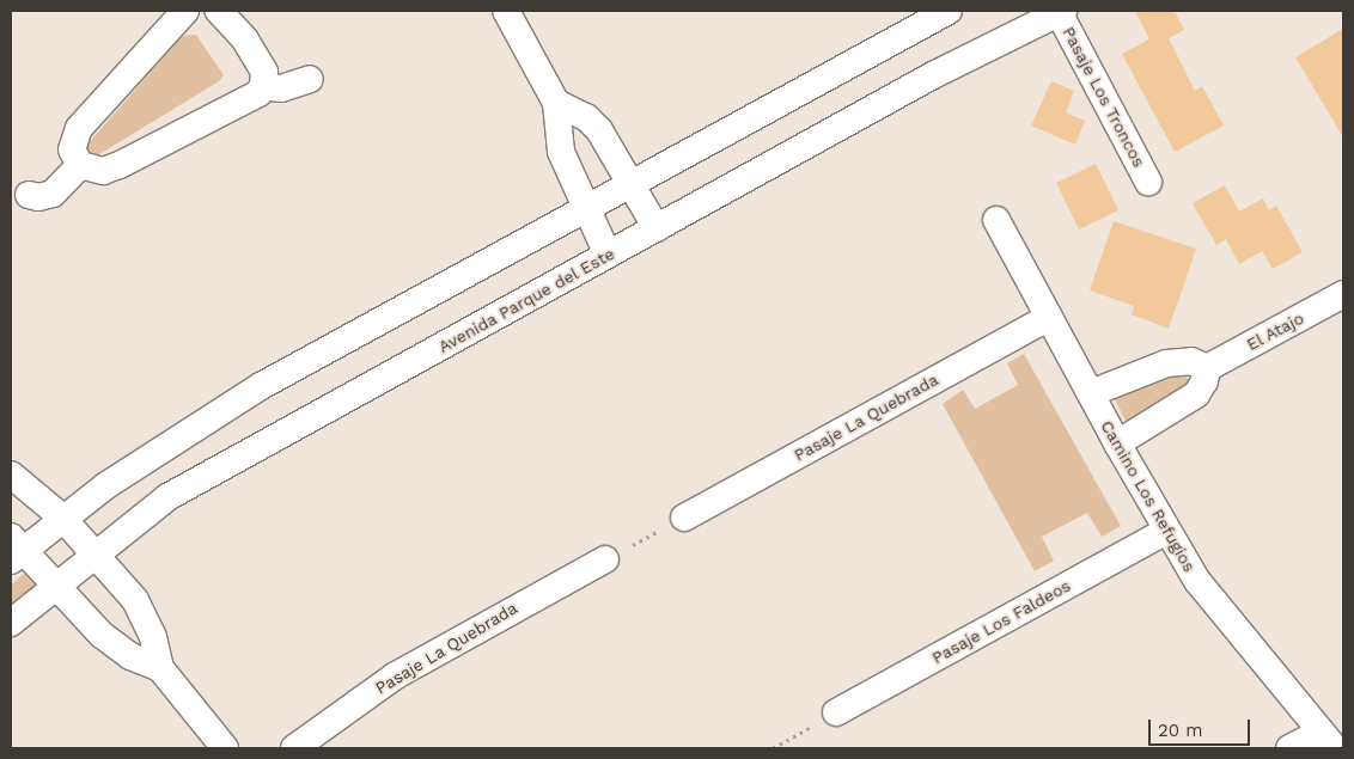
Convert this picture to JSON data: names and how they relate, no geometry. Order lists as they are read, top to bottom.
{
  "streets": {
    "street": [
      "Pasaje Los Troncos",
      "Avenida Parque del Este",
      "El Atajo",
      "Pasaje La Quebrada",
      "Camino Los Refugios",
      "Pasaje Los Faldeos"
    ]
  },
  "crossings": [
    ["Pasaje Los Troncos", "Avenida Parque del Este"],
    ["Pasaje La Quebrada", "Camino Los Refugios"],
    ["Camino Los Refugios", "Pasaje Los Faldeos"]
  ],
  "scale_bar": "20 m"
}
